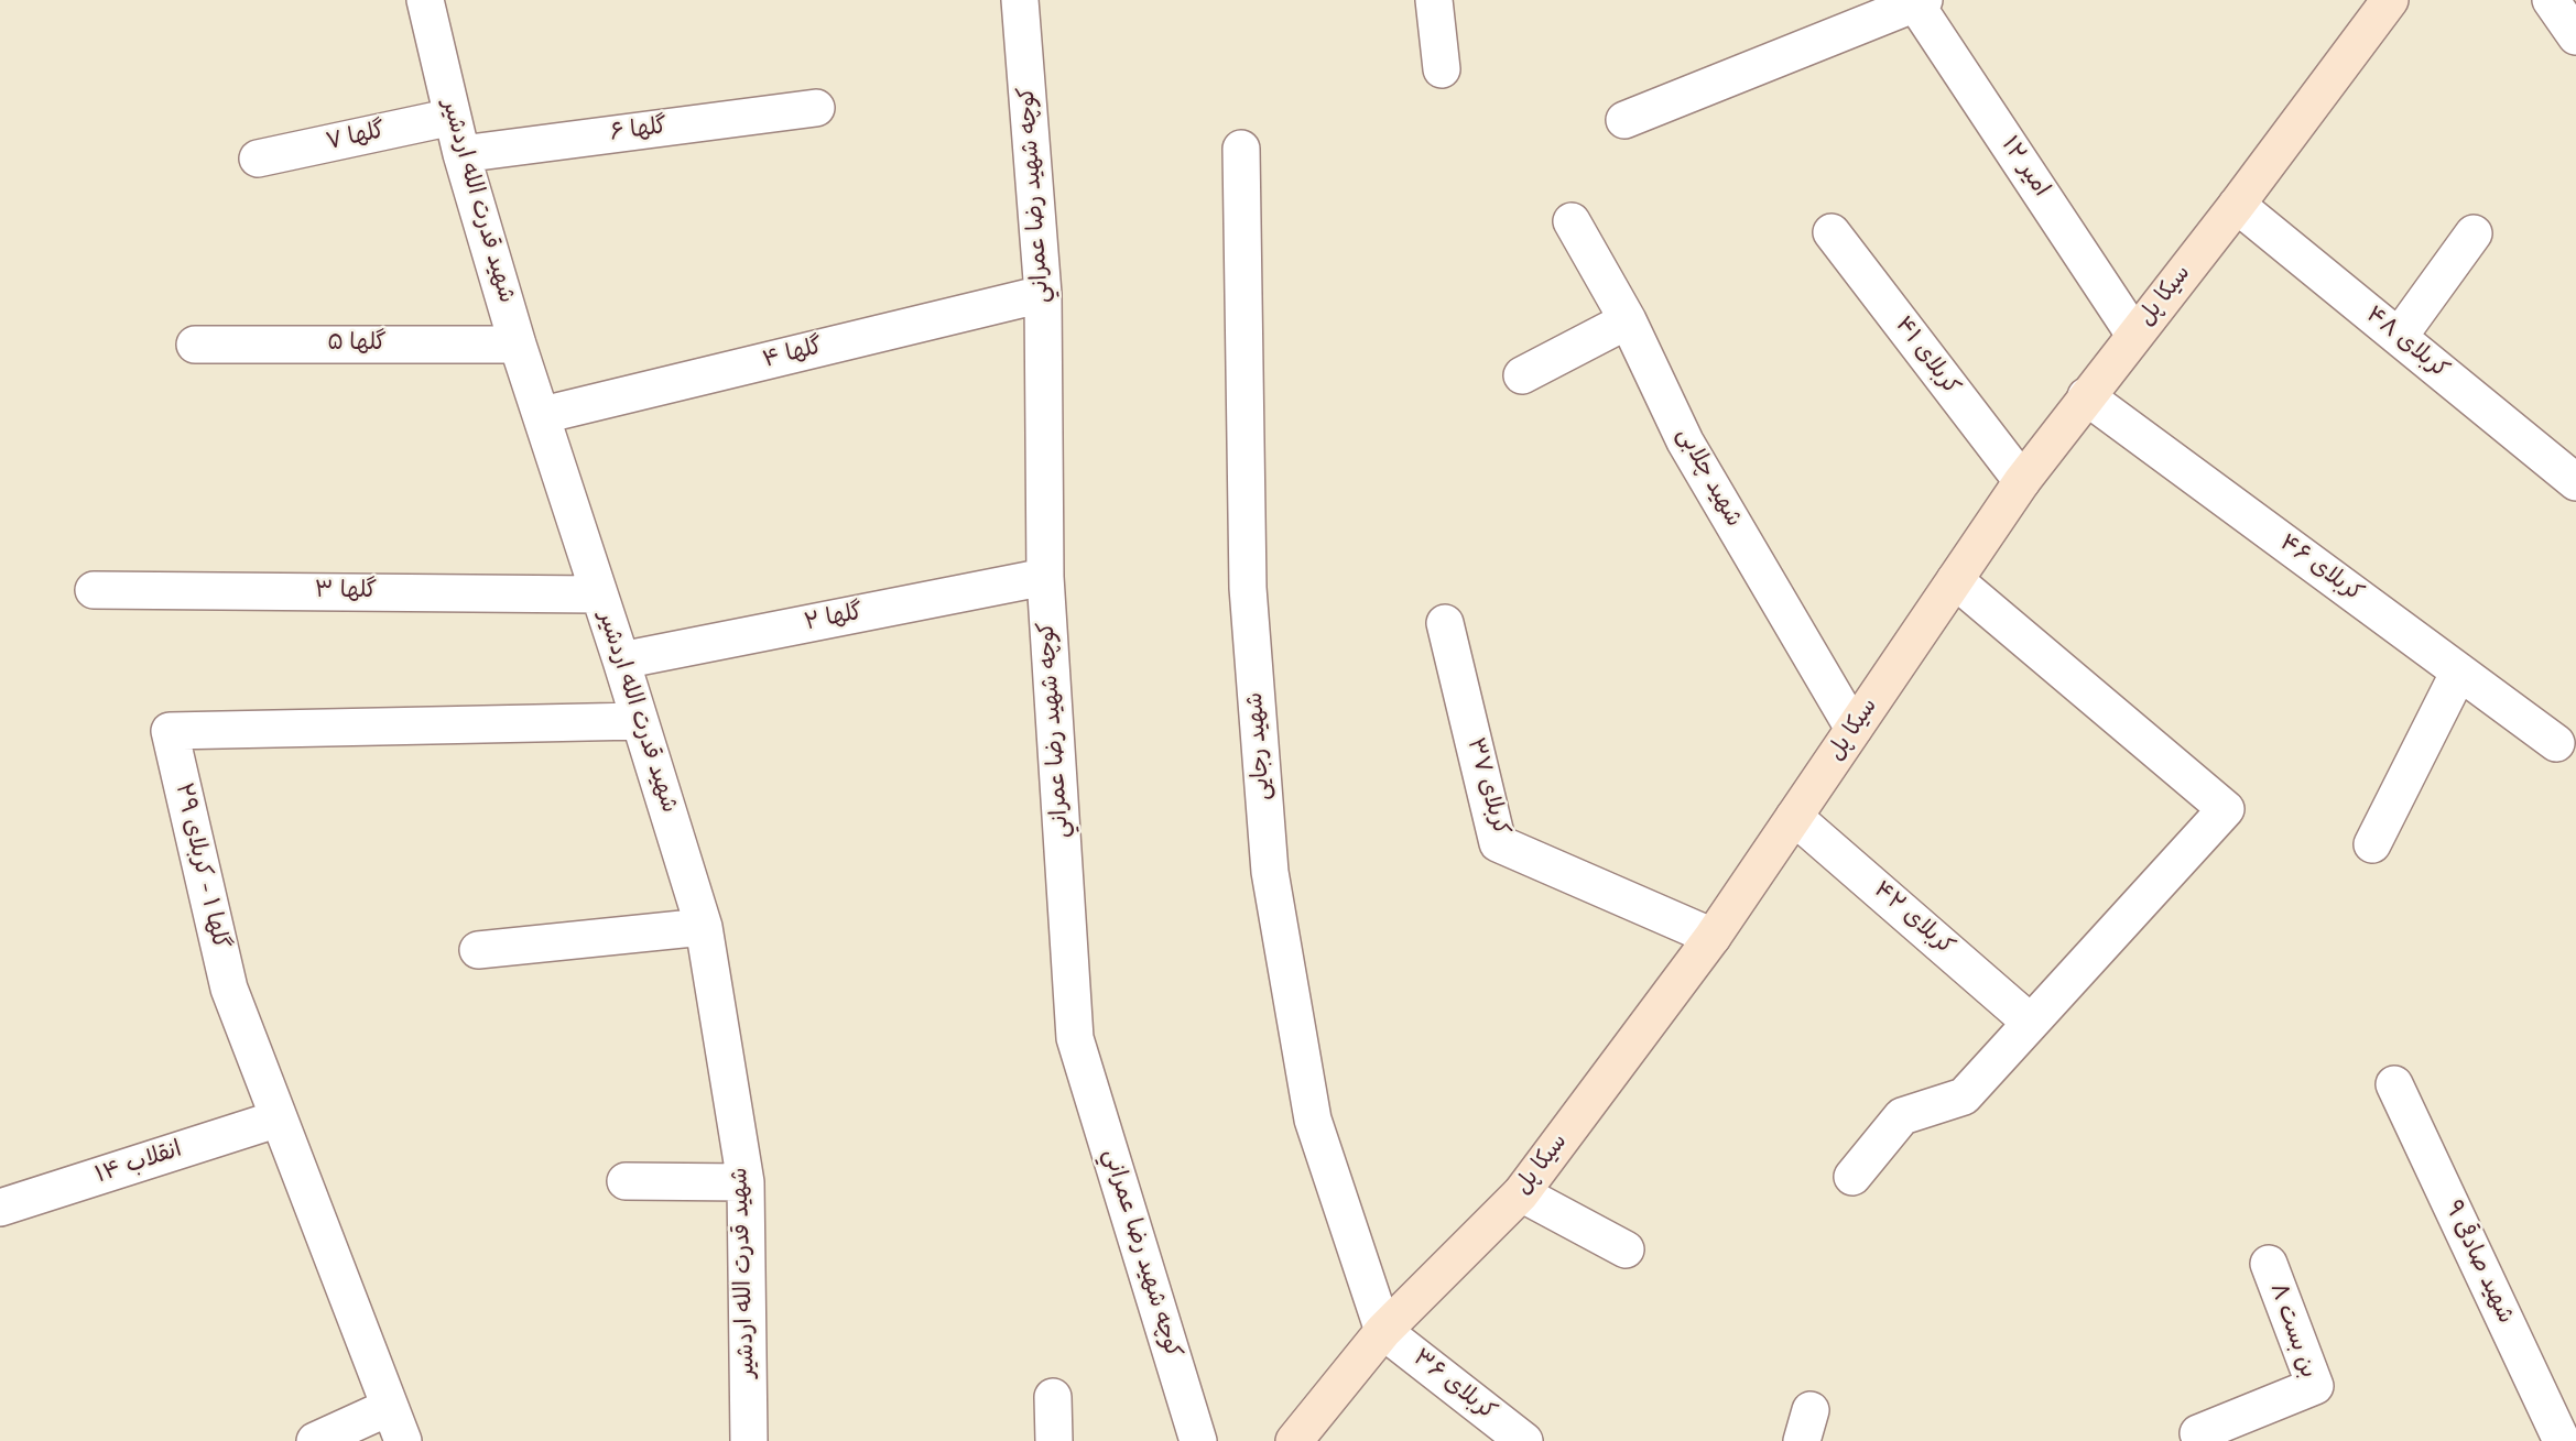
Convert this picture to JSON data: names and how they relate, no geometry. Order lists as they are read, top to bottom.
{
  "streets": {
    "street": [
      "گلها ۶",
      "گلها ۷",
      "امير ۱۲",
      "كوچه شهيد رضا عمراني",
      "شهید قدرت الله اردشیر",
      "سیکا پل",
      "کربلای ۴۸",
      "گلها ۵",
      "گلها ۴",
      "کربلای ۴۱",
      "شهید چلابی",
      "کربلای ۴۶",
      "گلها ۳",
      "گلها ۲",
      "شهید رجایی",
      "کربلای ۳۷",
      "گلها ۱ - کربلای ۲۹",
      "کربلای ۴۲",
      "انقلاب ۱۴",
      "شهید صادقی ۹",
      "بن بست ۸",
      "کربلای ۳۶"
    ]
  },
  "crossings": [
    ["گلها ۶", "شهید قدرت الله اردشیر"],
    ["گلها ۷", "شهید قدرت الله اردشیر"],
    ["امير ۱۲", "سیکا پل"],
    ["كوچه شهيد رضا عمراني", "گلها ۴"],
    ["كوچه شهيد رضا عمراني", "گلها ۲"],
    ["شهید قدرت الله اردشیر", "گلها ۵"],
    ["شهید قدرت الله اردشیر", "گلها ۴"],
    ["شهید قدرت الله اردشیر", "گلها ۳"],
    ["شهید قدرت الله اردشیر", "گلها ۲"],
    ["شهید قدرت الله اردشیر", "گلها ۱ - کربلای ۲۹"],
    ["سیکا پل", "کربلای ۴۸"],
    ["سیکا پل", "کربلای ۴۱"],
    ["سیکا پل", "شهید چلابی"],
    ["سیکا پل", "کربلای ۴۶"],
    ["سیکا پل", "شهید رجایی"],
    ["سیکا پل", "کربلای ۳۷"],
    ["سیکا پل", "کربلای ۴۲"],
    ["سیکا پل", "کربلای ۳۶"],
    ["شهید رجایی", "کربلای ۳۶"],
    ["گلها ۱ - کربلای ۲۹", "انقلاب ۱۴"]
  ]
}
